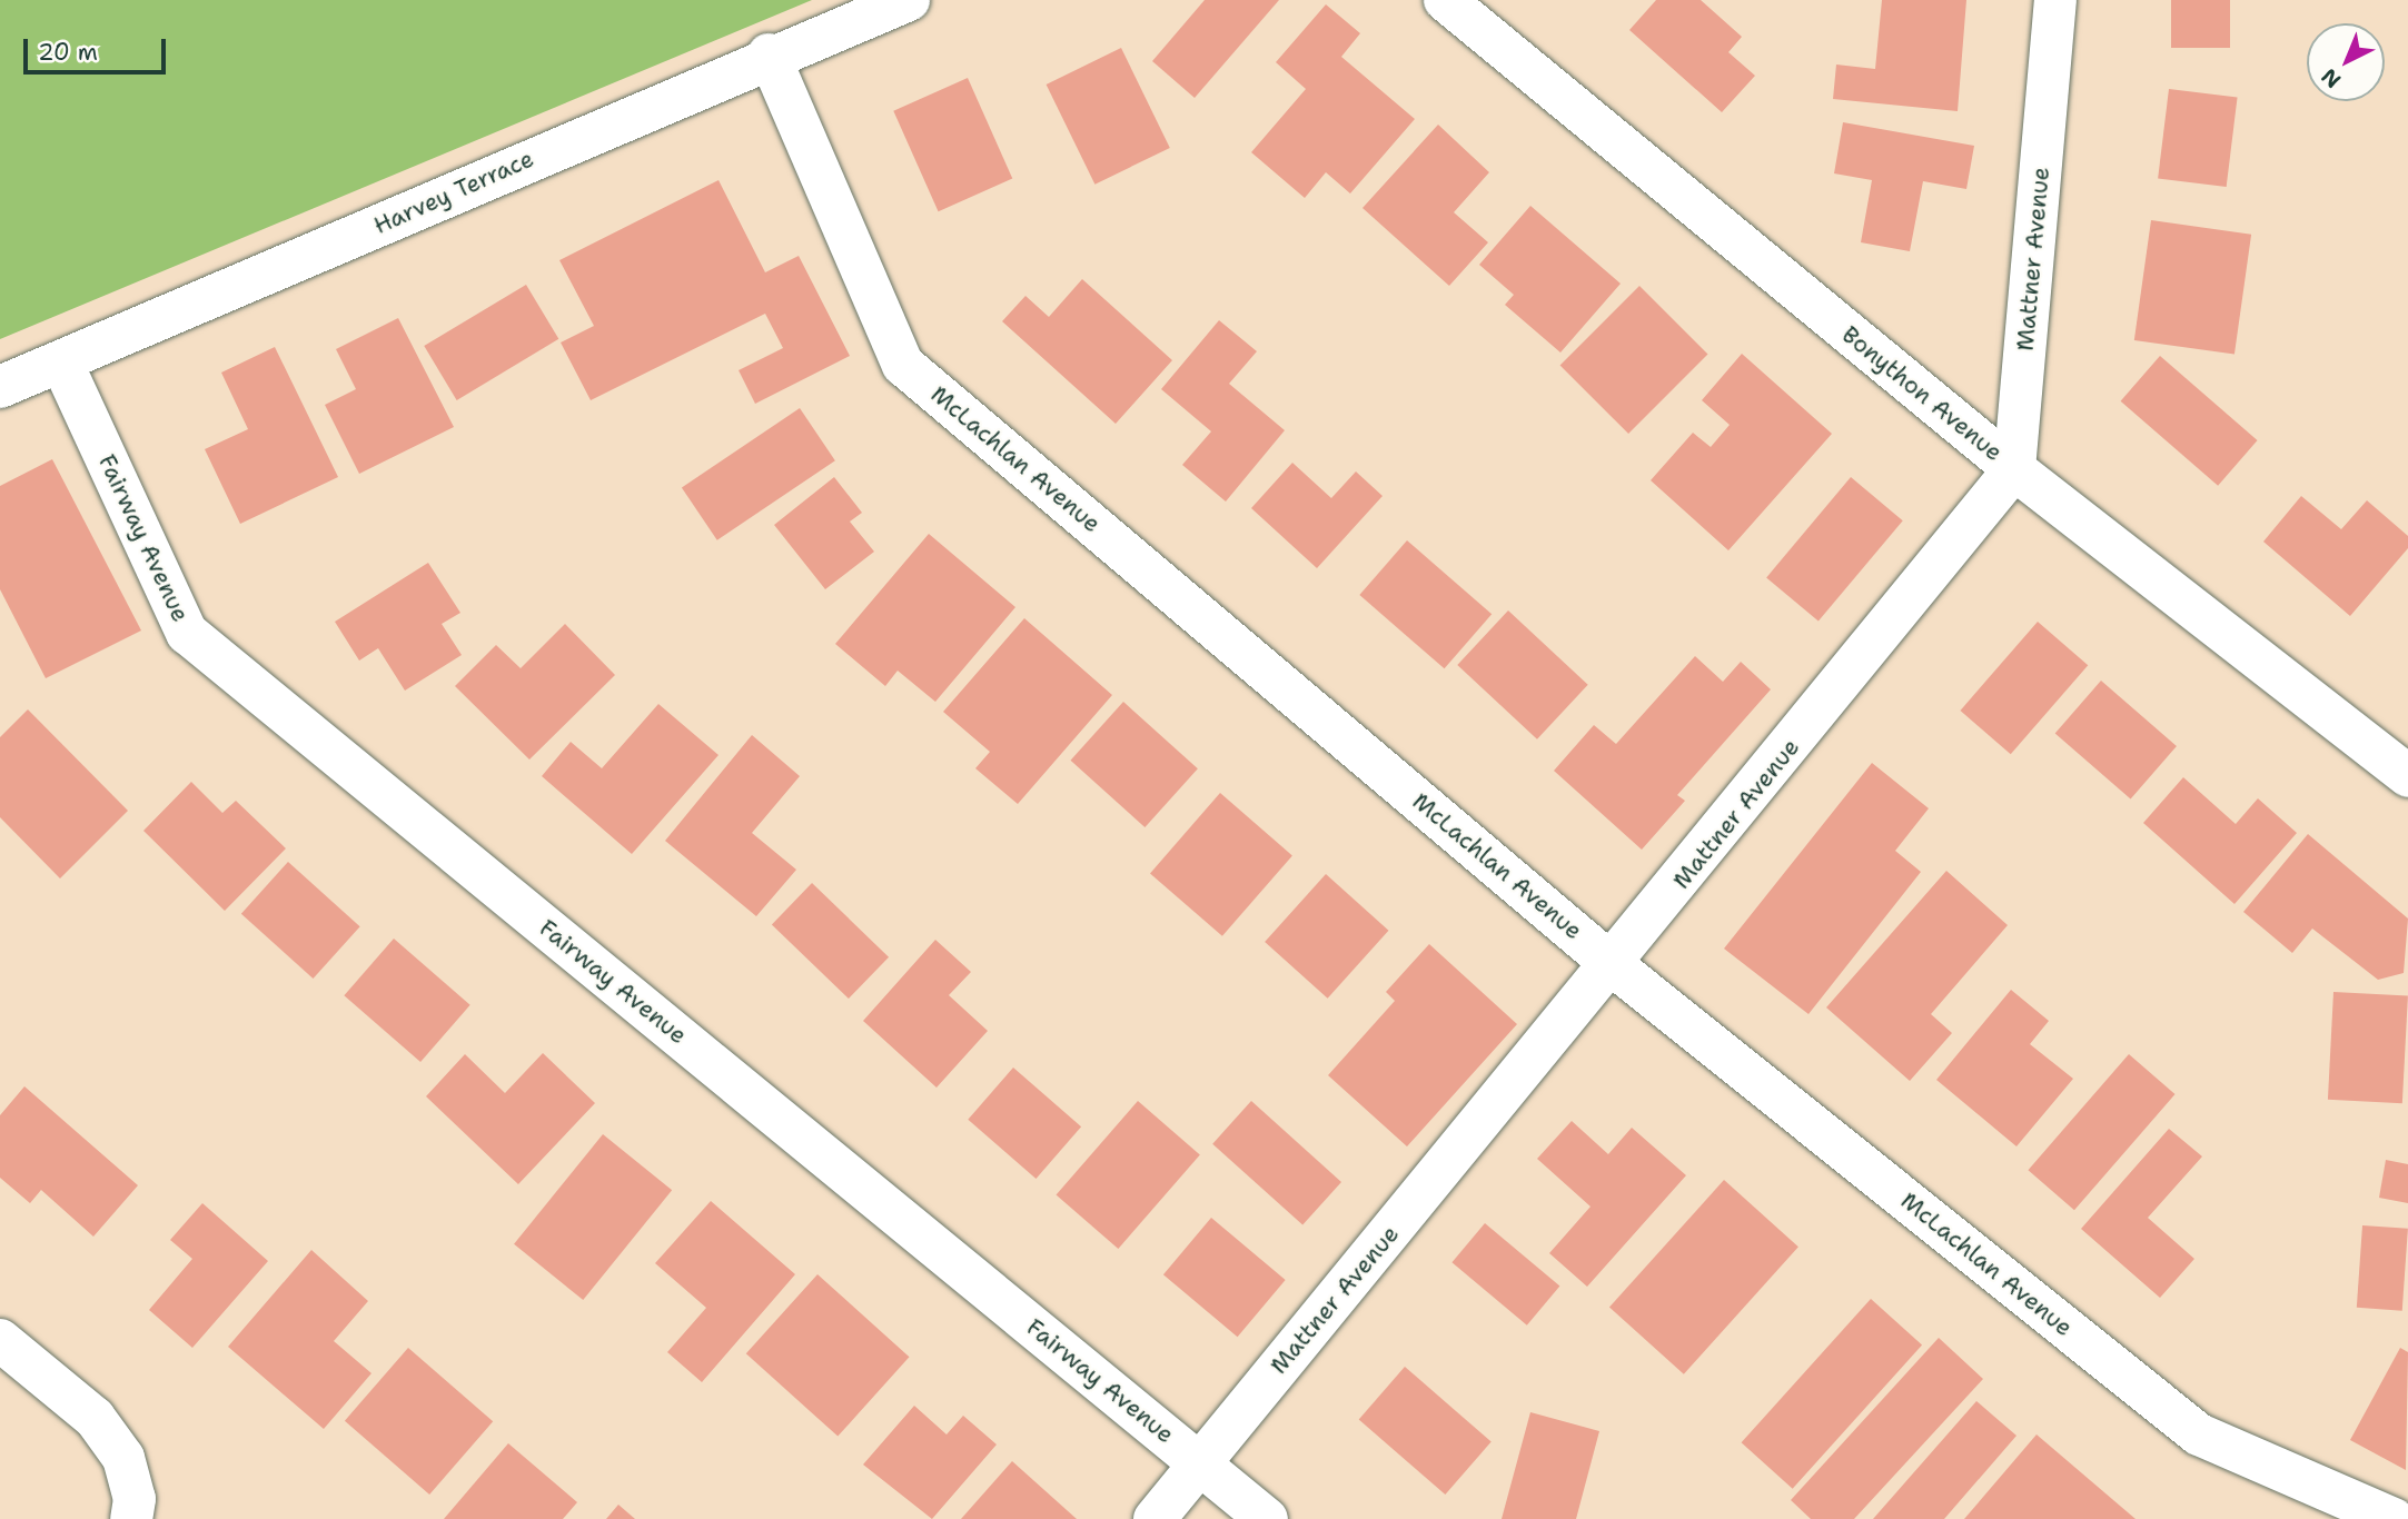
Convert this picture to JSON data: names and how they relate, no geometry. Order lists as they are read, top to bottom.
{
  "streets": {
    "street": [
      "Harvey Terrace",
      "Mattner Avenue",
      "Bonython Avenue",
      "McLachlan Avenue",
      "Fairway Avenue"
    ]
  },
  "crossings": [
    ["Harvey Terrace", "McLachlan Avenue"],
    ["Harvey Terrace", "Fairway Avenue"],
    ["Mattner Avenue", "Bonython Avenue"],
    ["Mattner Avenue", "McLachlan Avenue"],
    ["Mattner Avenue", "Fairway Avenue"]
  ],
  "scale_bar": "20 m",
  "north": "bottom left"
}
